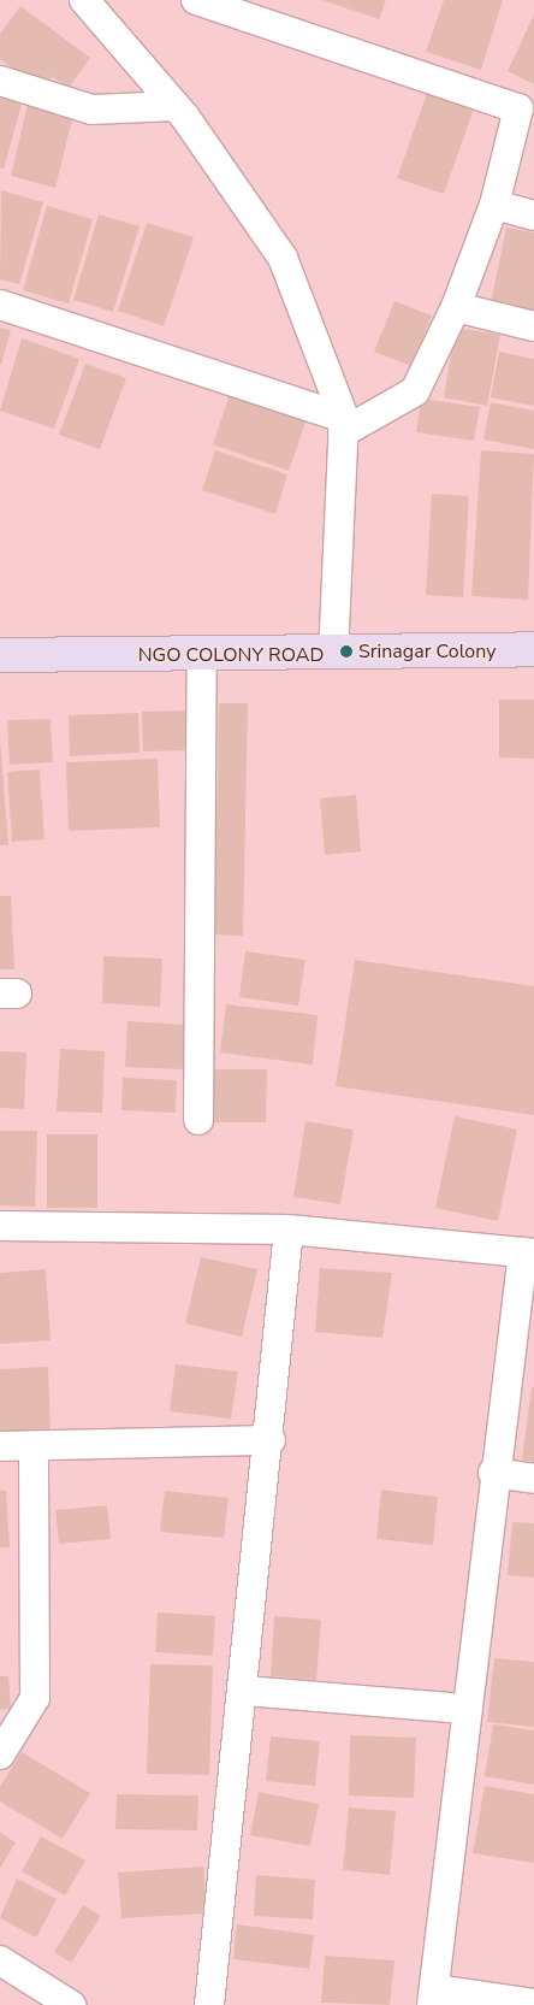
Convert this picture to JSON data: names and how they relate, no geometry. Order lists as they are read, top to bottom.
{
  "streets": {
    "street": ["NGO COLONY ROAD"]
  },
  "places": ["Srinagar Colony"]
}
